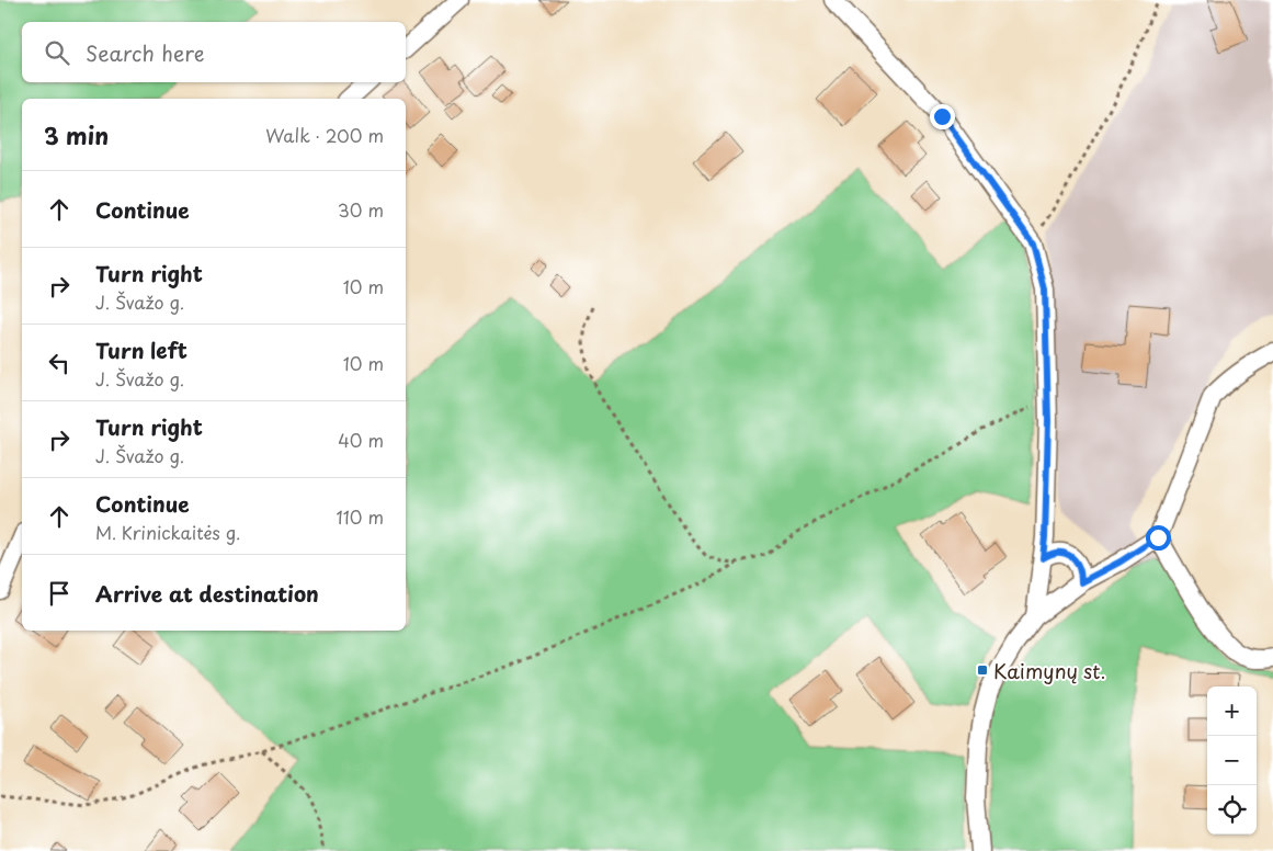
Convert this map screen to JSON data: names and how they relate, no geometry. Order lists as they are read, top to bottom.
{
  "places": {
    "transit": ["Kaimynų st."]
  },
  "page": {
    "search": "Search here",
    "heading": ["3 min", "Walk · 200 m"],
    "list": [
      ["Continue", "30 m"],
      ["Turn right", "J. Švažo g.", "10 m"],
      ["Turn left", "J. Švažo g.", "10 m"],
      ["Turn right", "J. Švažo g.", "40 m"],
      ["Continue", "M. Krinickaitės g.", "110 m"],
      "Arrive at destination"
    ],
    "map_buttons": ["+", "−"]
  }
}
